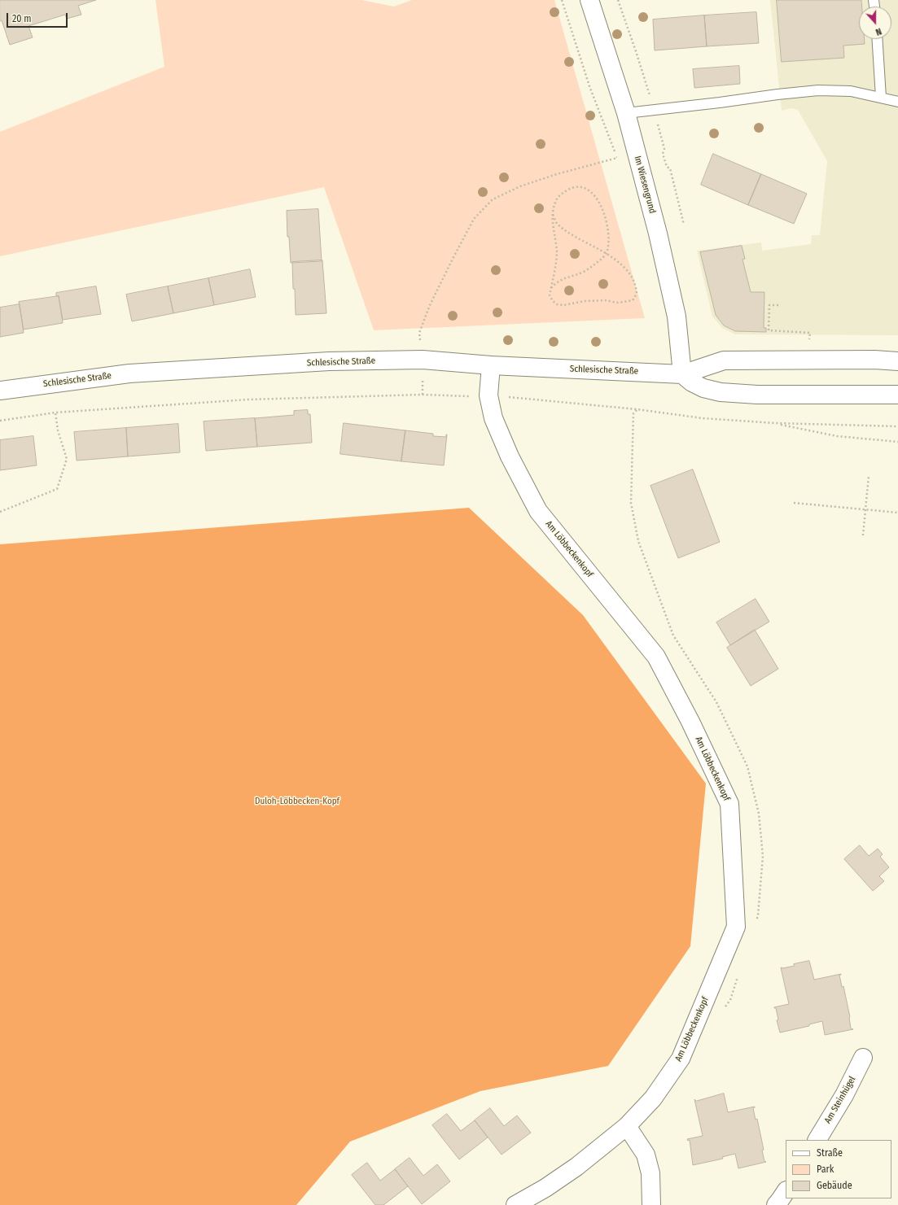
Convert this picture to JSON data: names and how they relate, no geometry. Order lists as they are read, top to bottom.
{
  "streets": {
    "street": [
      "Im Wiesengrund",
      "Schlesische Straße",
      "Am Löbbeckenkopf",
      "Am Steinhügel"
    ]
  },
  "crossings": [
    ["Im Wiesengrund", "Schlesische Straße"],
    ["Schlesische Straße", "Am Löbbeckenkopf"]
  ],
  "parks": ["Duloh-Löbbecken-Kopf"],
  "legend": ["Straße", "Park", "Gebäude"],
  "scale_bar": "20 m",
  "north": "bottom"
}
